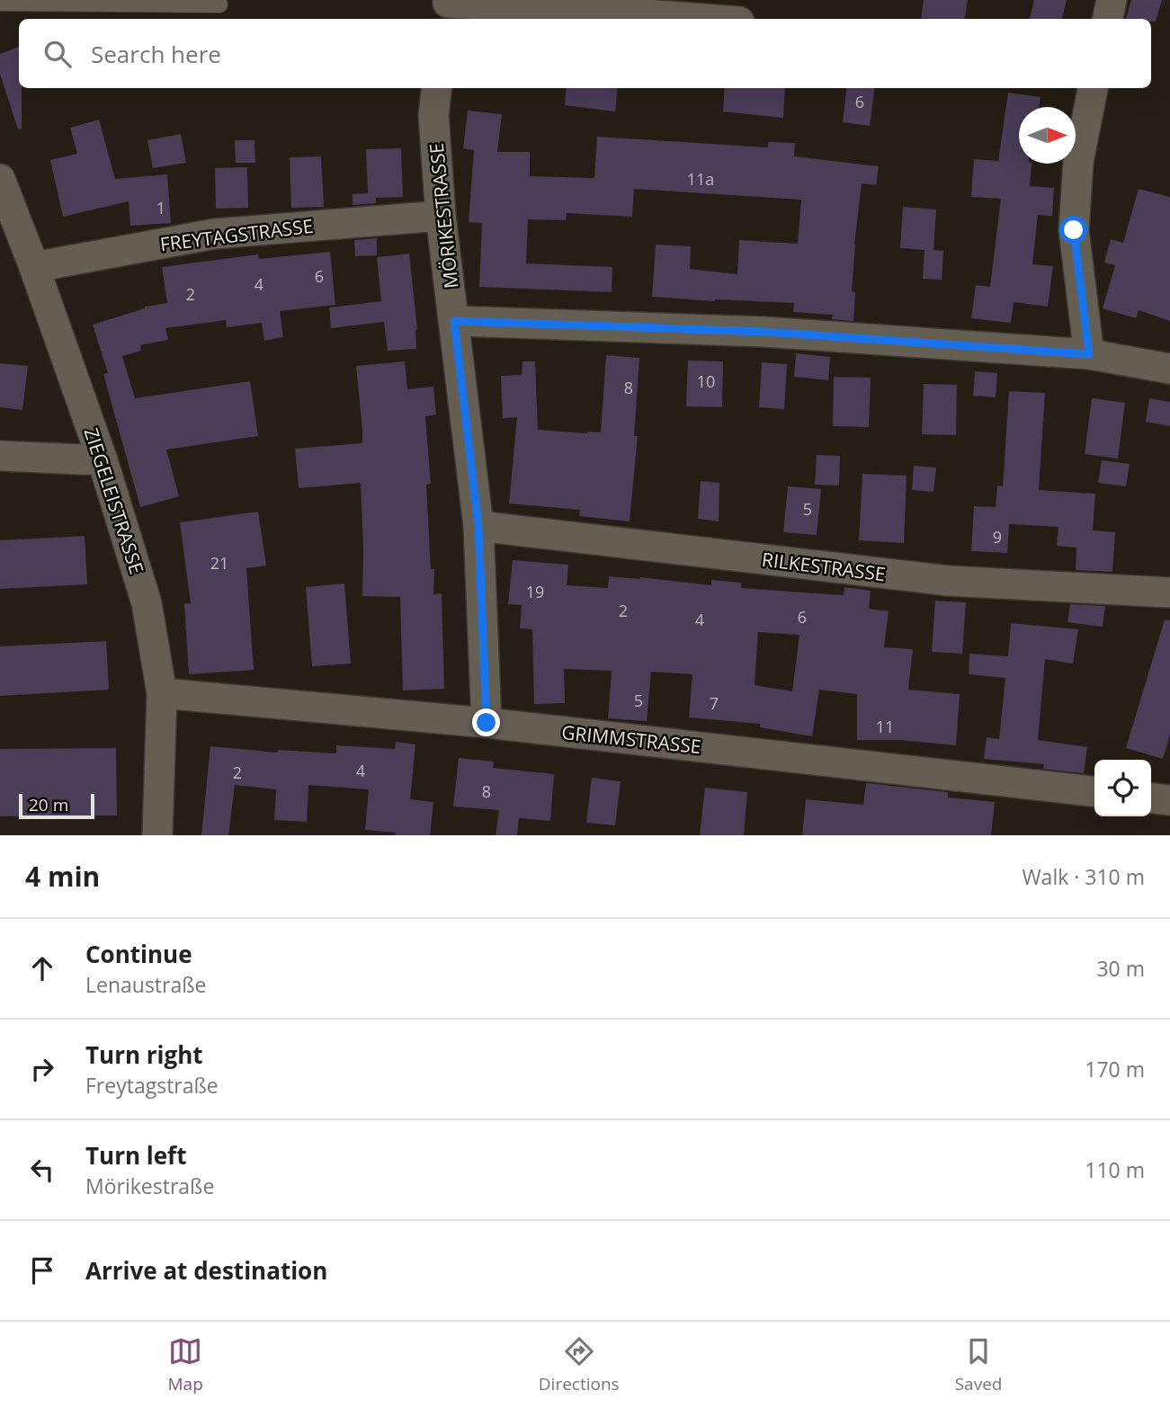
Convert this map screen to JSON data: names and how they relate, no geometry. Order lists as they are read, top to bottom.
{
  "streets": {
    "street": [
      "MÖRIKESTRASSE",
      "FREYTAGSTRASSE",
      "ZIEGELEISTRASSE",
      "RILKESTRASSE",
      "GRIMMSTRASSE"
    ]
  },
  "crossings": [
    ["MÖRIKESTRASSE", "FREYTAGSTRASSE"],
    ["MÖRIKESTRASSE", "RILKESTRASSE"],
    ["MÖRIKESTRASSE", "GRIMMSTRASSE"],
    ["FREYTAGSTRASSE", "ZIEGELEISTRASSE"],
    ["ZIEGELEISTRASSE", "GRIMMSTRASSE"]
  ],
  "house_numbers": [
    "6",
    "11a",
    "1",
    "6",
    "4",
    "2",
    "10",
    "8",
    "5",
    "9",
    "21",
    "19",
    "2",
    "6",
    "4",
    "5",
    "7",
    "11",
    "4",
    "2",
    "8"
  ],
  "scale_bar": "20 m",
  "north": "right",
  "page": {
    "search": "Search here",
    "scale": "20 m",
    "heading": ["4 min", "Walk · 310 m"],
    "list": [
      ["Continue", "Lenaustraße", "30 m"],
      ["Turn right", "Freytagstraße", "170 m"],
      ["Turn left", "Mörikestraße", "110 m"],
      "Arrive at destination"
    ],
    "nav": ["Map", "Directions", "Saved"]
  }
}
